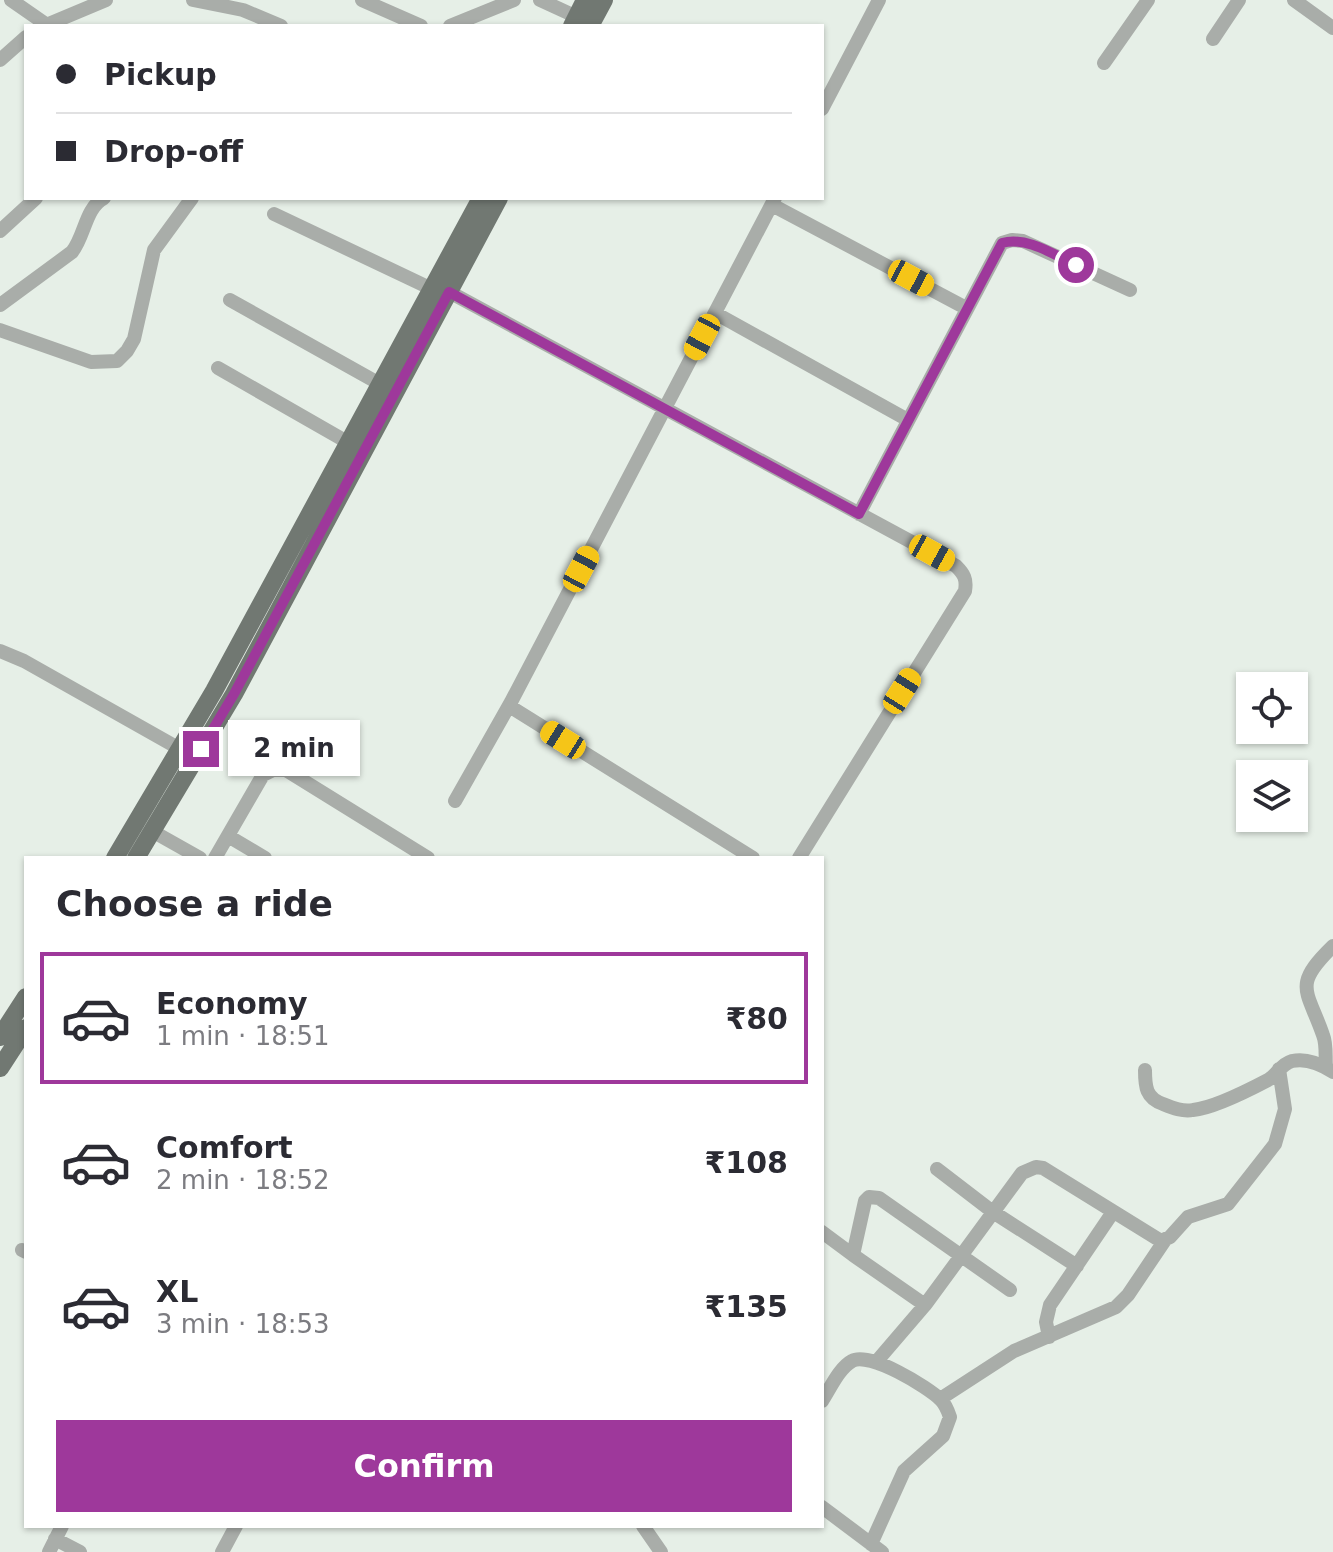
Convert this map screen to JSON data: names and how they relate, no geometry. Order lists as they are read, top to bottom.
{
  "page": {
    "banner": ["Pickup", "Drop-off"],
    "bubble": "2 min",
    "heading": "Choose a ride",
    "list": [
      {
        "name": "Economy",
        "note": "1 min · 18:51",
        "value": "₹80"
      },
      {
        "name": "Comfort",
        "note": "2 min · 18:52",
        "value": "₹108"
      },
      {
        "name": "XL",
        "note": "3 min · 18:53",
        "value": "₹135"
      }
    ],
    "buttons": "Confirm"
  }
}
